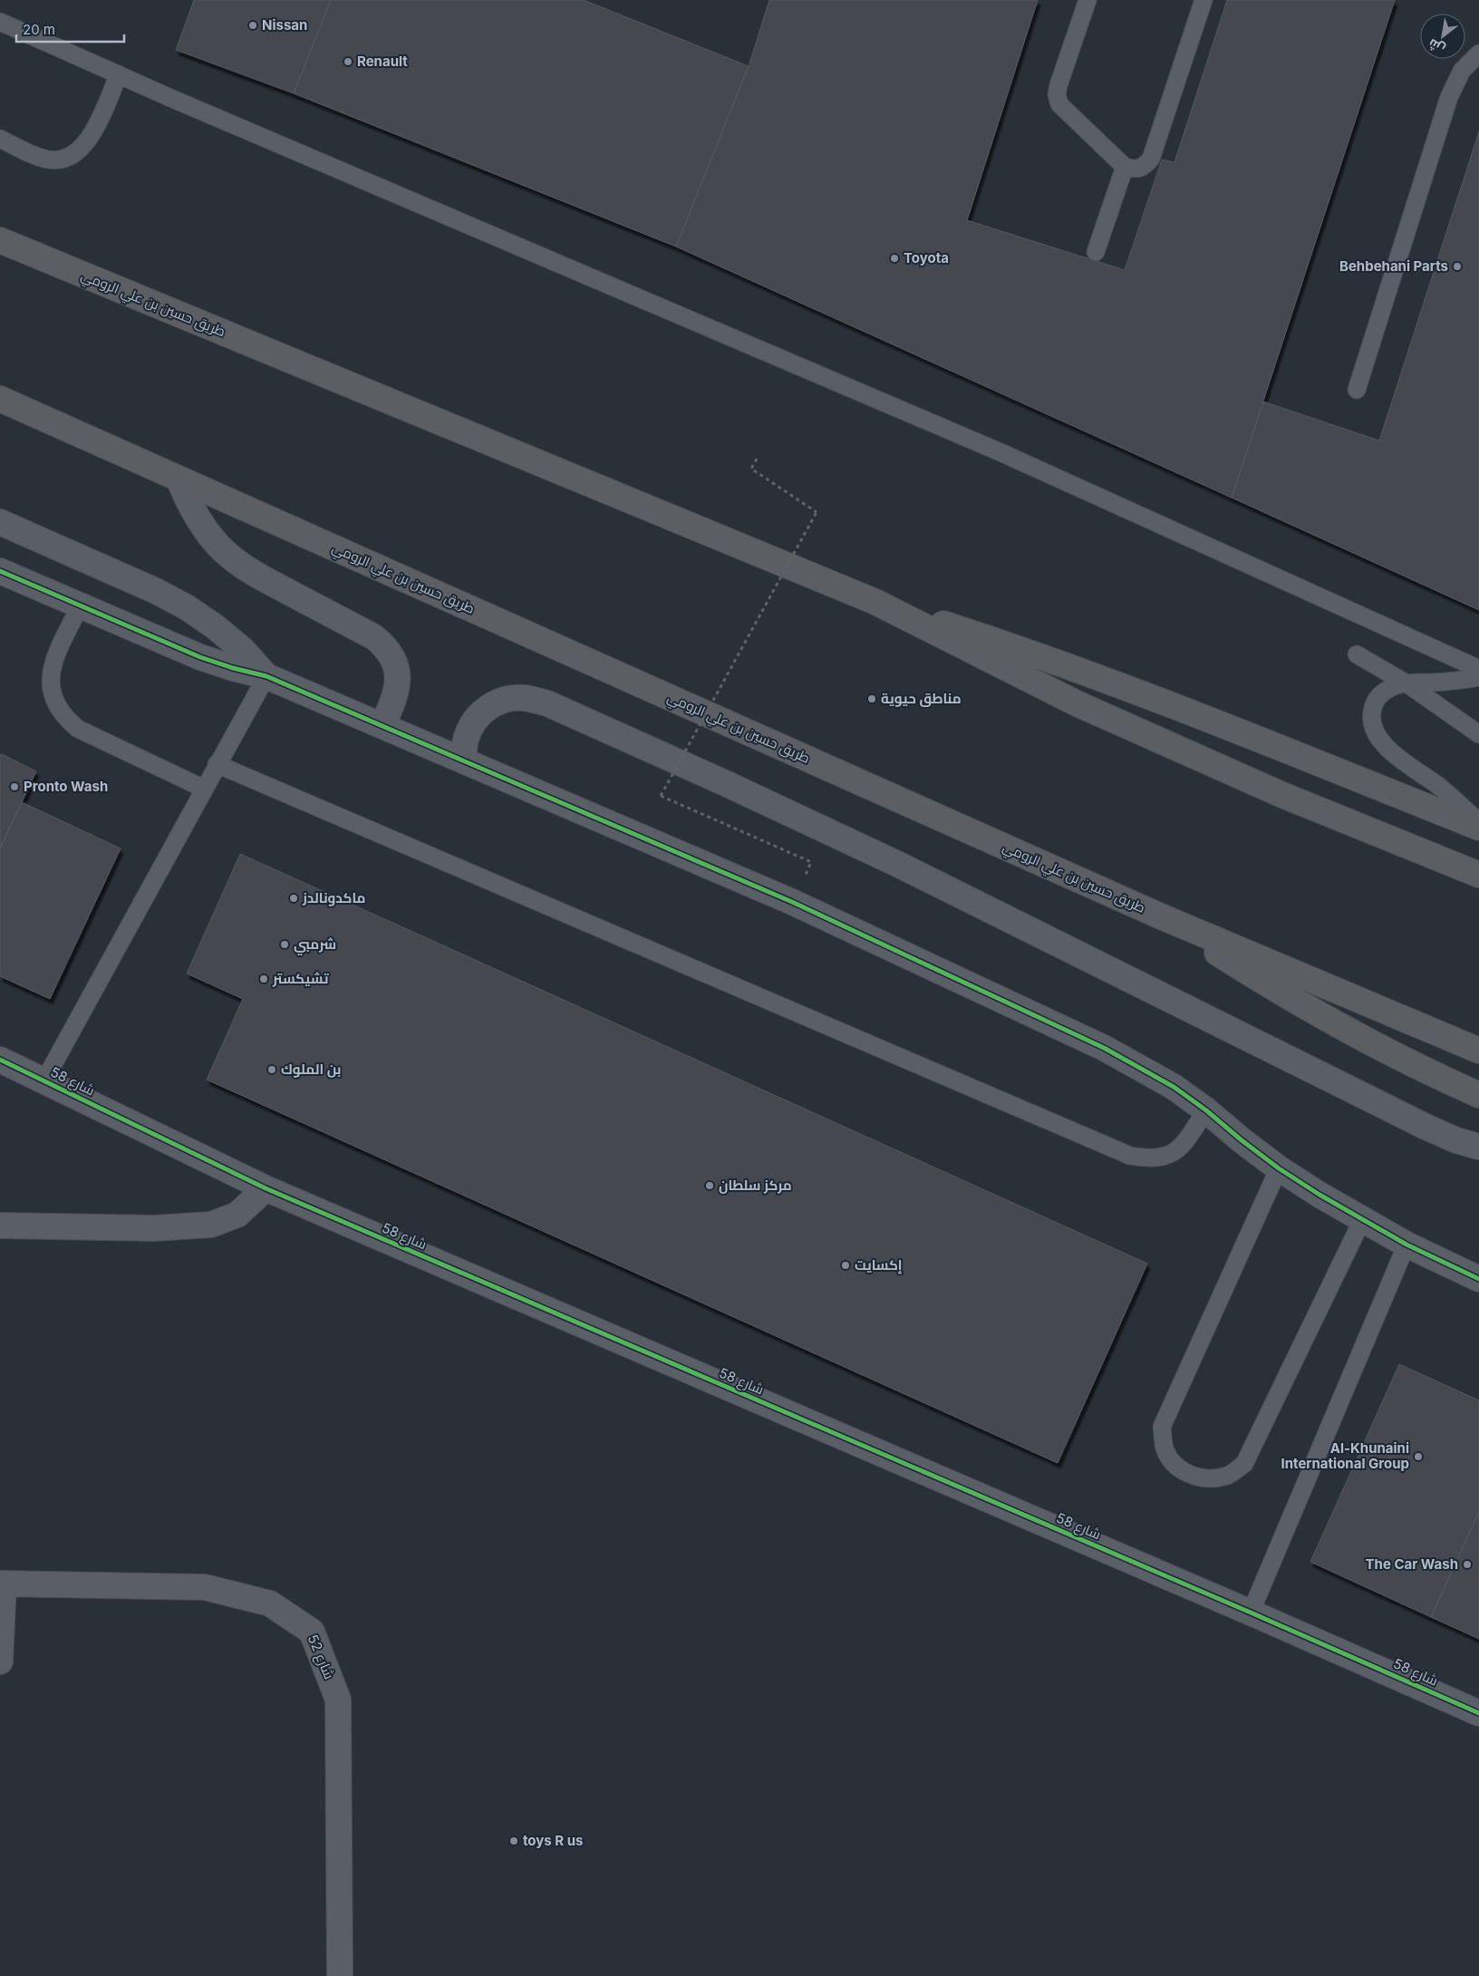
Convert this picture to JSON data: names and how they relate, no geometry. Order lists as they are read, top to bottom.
{
  "streets": {
    "highway": ["طريق حسين بن علي الرومي"],
    "street": ["شارع 58", "شارع 52"]
  },
  "places": [
    "Nissan",
    "Renault",
    "Toyota",
    "Behbehani Parts",
    "مناطق حيوية",
    "Pronto Wash",
    "ماكدونالدز",
    "شرمبي",
    "تشيكستر",
    "بن الملوك",
    "مركز سلطان",
    "إكسايت",
    "Al-Khunaini International Group",
    "The Car Wash",
    "toys R us"
  ],
  "scale_bar": "20 m",
  "north": "bottom left"
}
